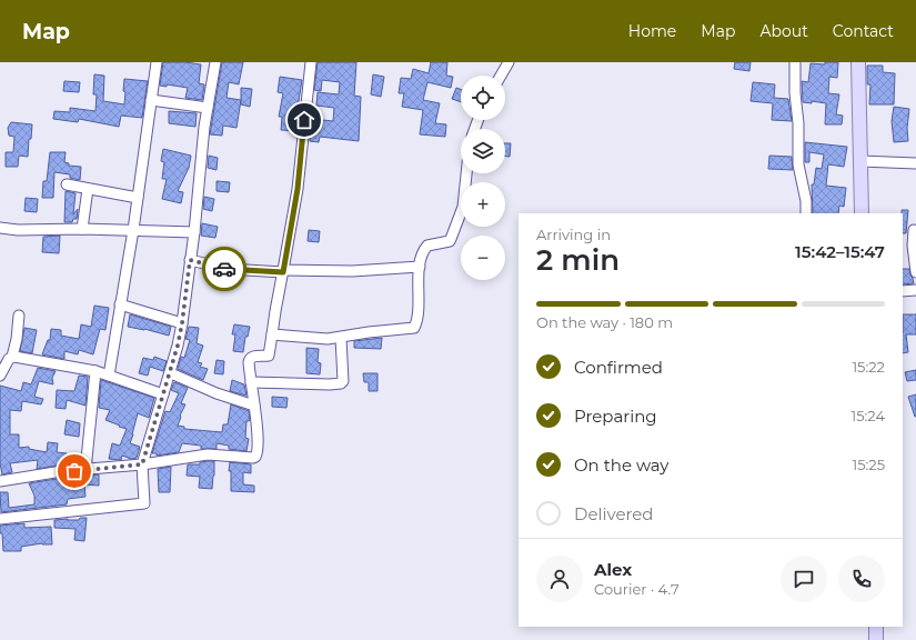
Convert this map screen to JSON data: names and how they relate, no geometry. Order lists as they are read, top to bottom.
{
  "page": {
    "header": "Map",
    "nav": [
      "Home",
      "Map",
      "About",
      "Contact"
    ],
    "map_buttons": ["+", "−"],
    "heading": ["2 min", "Arriving in", "15:42–15:47"],
    "panel": ["Alex", "Courier · 4.7"],
    "bar": "On the way · 180 m",
    "list": [
      ["Confirmed", "15:22"],
      ["Preparing", "15:24"],
      ["On the way", "15:25"],
      "Delivered"
    ]
  }
}
